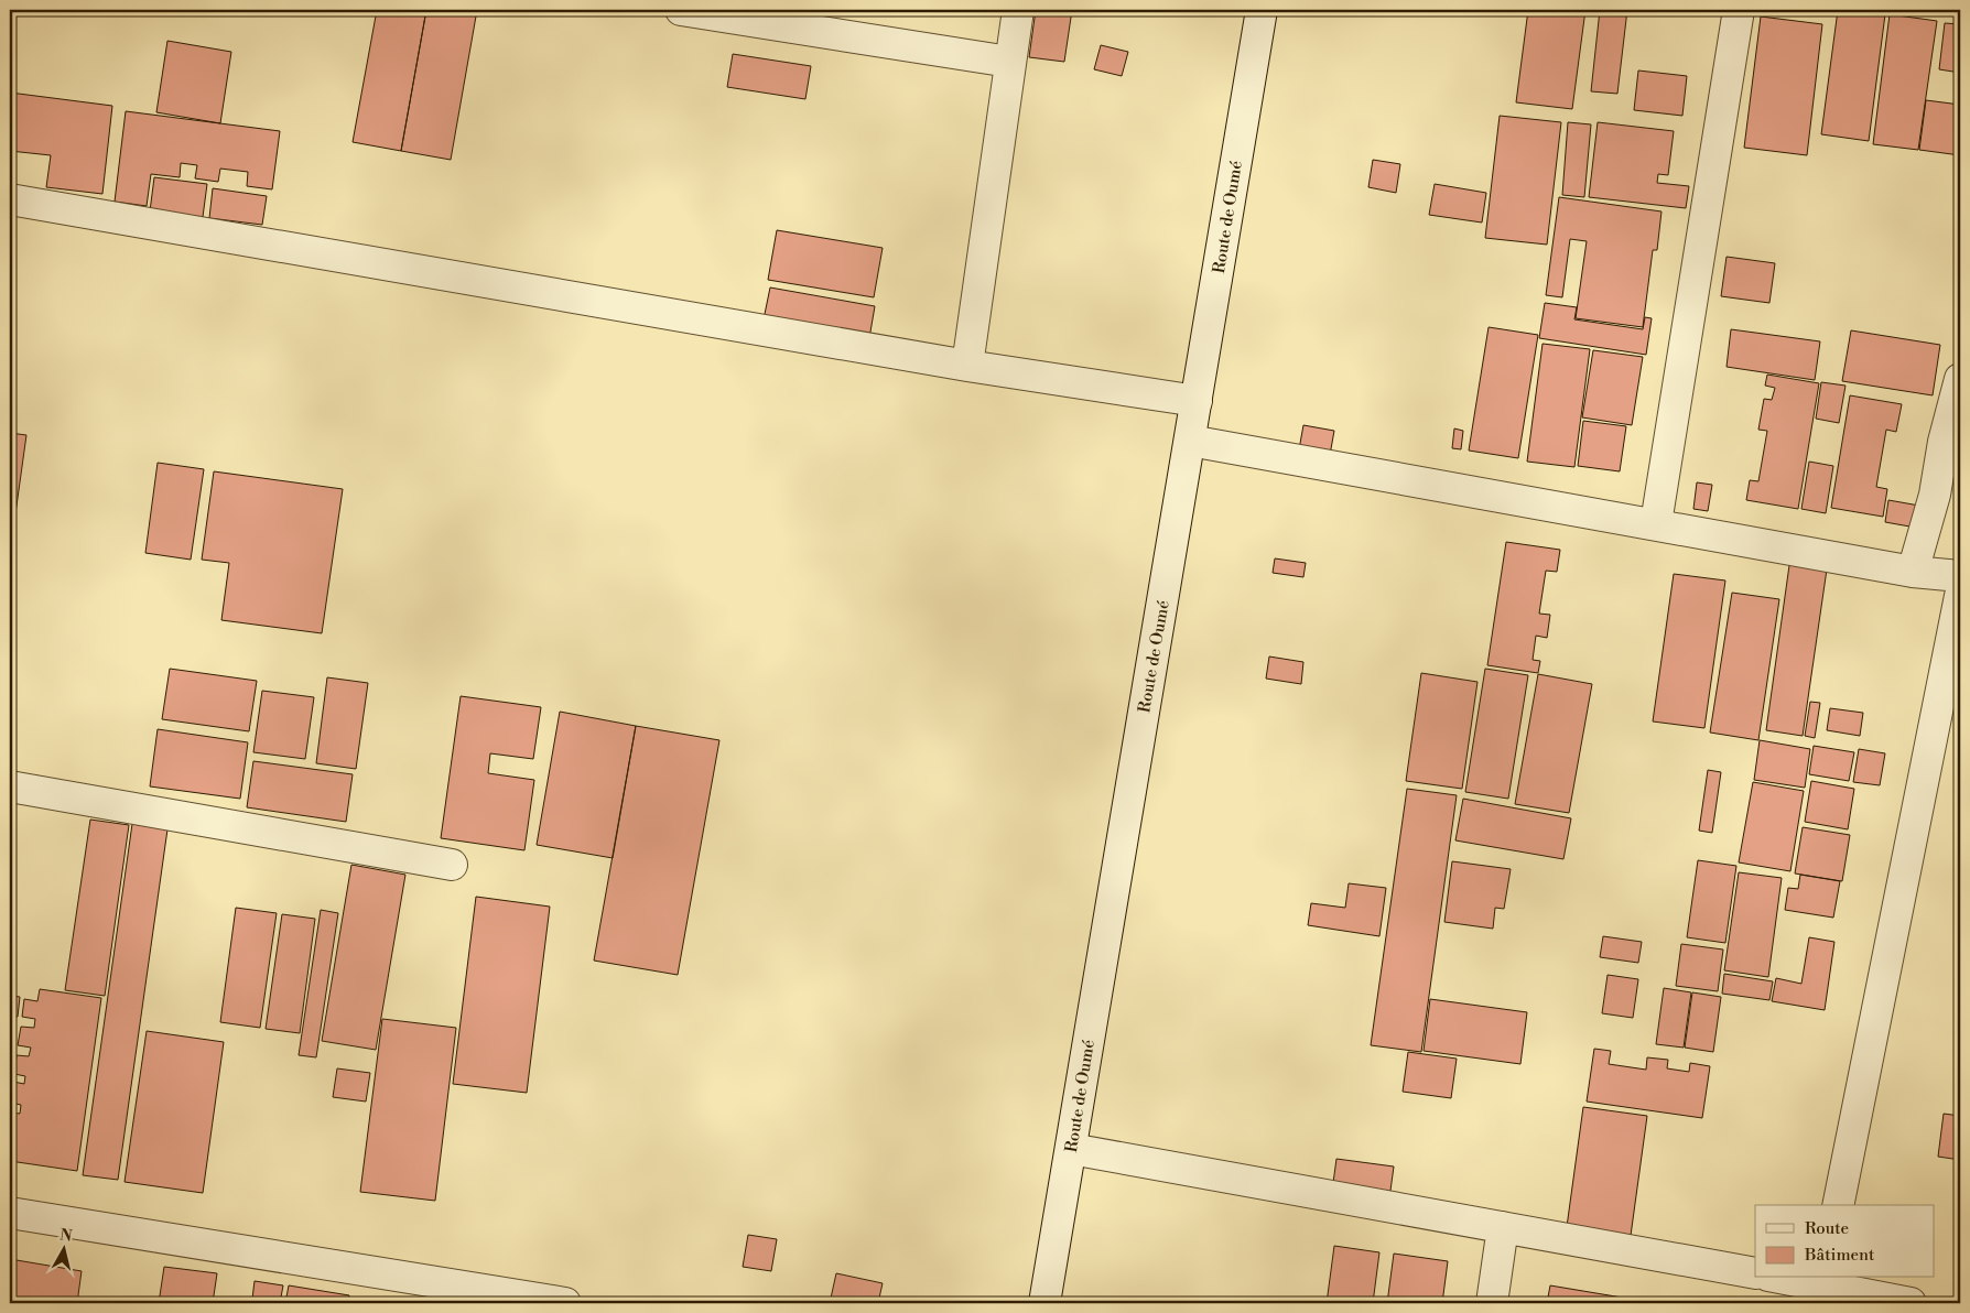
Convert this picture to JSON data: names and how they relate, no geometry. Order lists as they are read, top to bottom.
{
  "streets": {
    "street": ["Route de Oumé"]
  },
  "legend": ["Route", "Bâtiment"],
  "north": "top"
}
